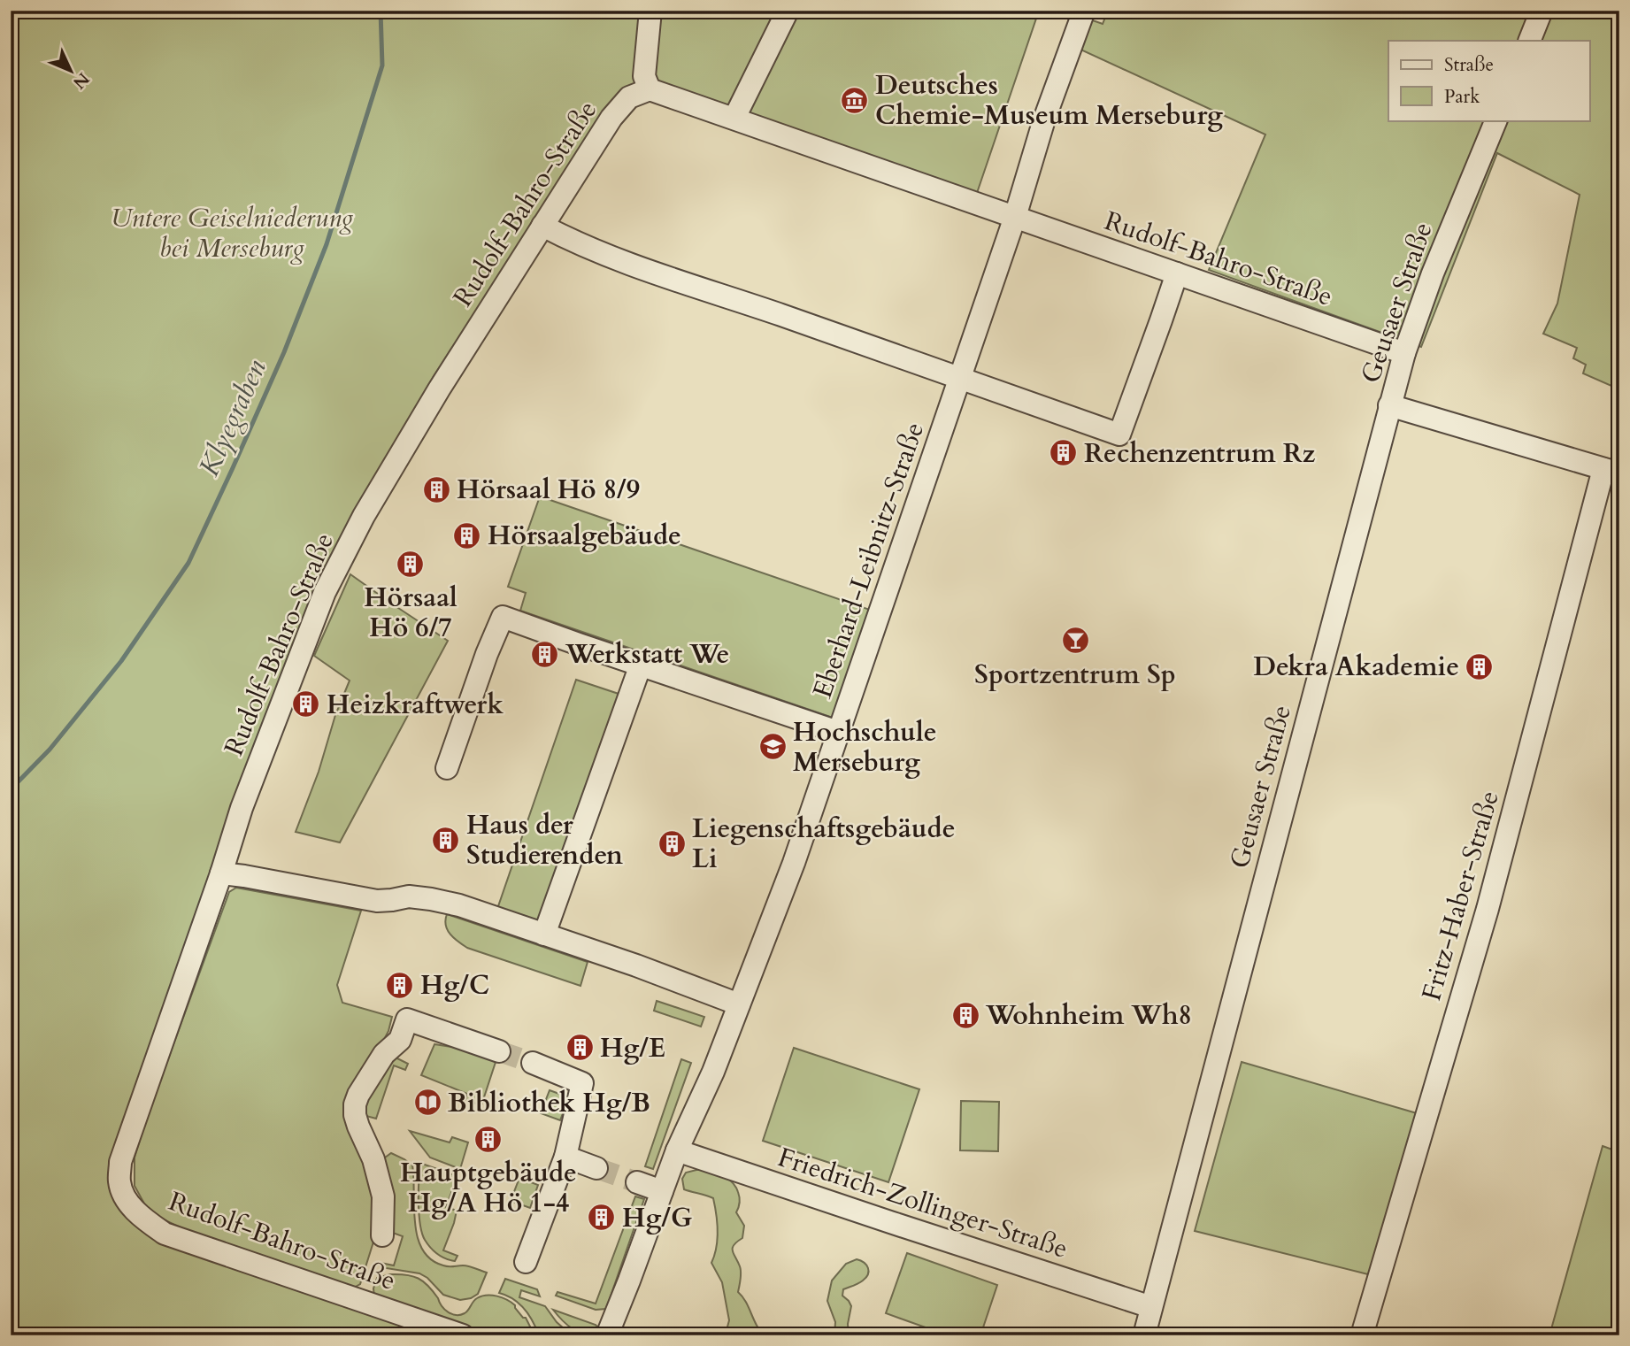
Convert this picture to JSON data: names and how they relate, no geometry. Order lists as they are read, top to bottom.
{
  "streets": {
    "street": [
      "Rudolf-Bahro-Straße",
      "Geusaer Straße",
      "Eberhard-Leibnitz-Straße",
      "Fritz-Haber-Straße",
      "Friedrich-Zollinger-Straße"
    ]
  },
  "crossings": [
    ["Rudolf-Bahro-Straße", "Geusaer Straße"],
    ["Rudolf-Bahro-Straße", "Eberhard-Leibnitz-Straße"],
    ["Geusaer Straße", "Friedrich-Zollinger-Straße"],
    ["Eberhard-Leibnitz-Straße", "Friedrich-Zollinger-Straße"]
  ],
  "water": ["Klyegraben"],
  "parks": ["Untere Geiselniederung bei Merseburg"],
  "places": {
    "museum": ["Deutsches Chemie-Museum Merseburg"],
    "building": [
      "Rechenzentrum Rz",
      "Hörsaal Hö 8/9",
      "Hörsaalgebäude",
      "Hörsaal Hö 6/7",
      "Werkstatt We",
      "Dekra Akademie",
      "Heizkraftwerk",
      "Haus der Studierenden",
      "Liegenschaftsgebäude Li",
      "Hg/C",
      "Wohnheim Wh8",
      "Hg/E",
      "Hauptgebäude Hg/A Hö 1-4",
      "Hg/G"
    ],
    "bar": ["Sportzentrum Sp"],
    "school or university": ["Hochschule Merseburg"],
    "library": ["Bibliothek Hg/B"]
  },
  "legend": ["Straße", "Park"],
  "north": "bottom right"
}
